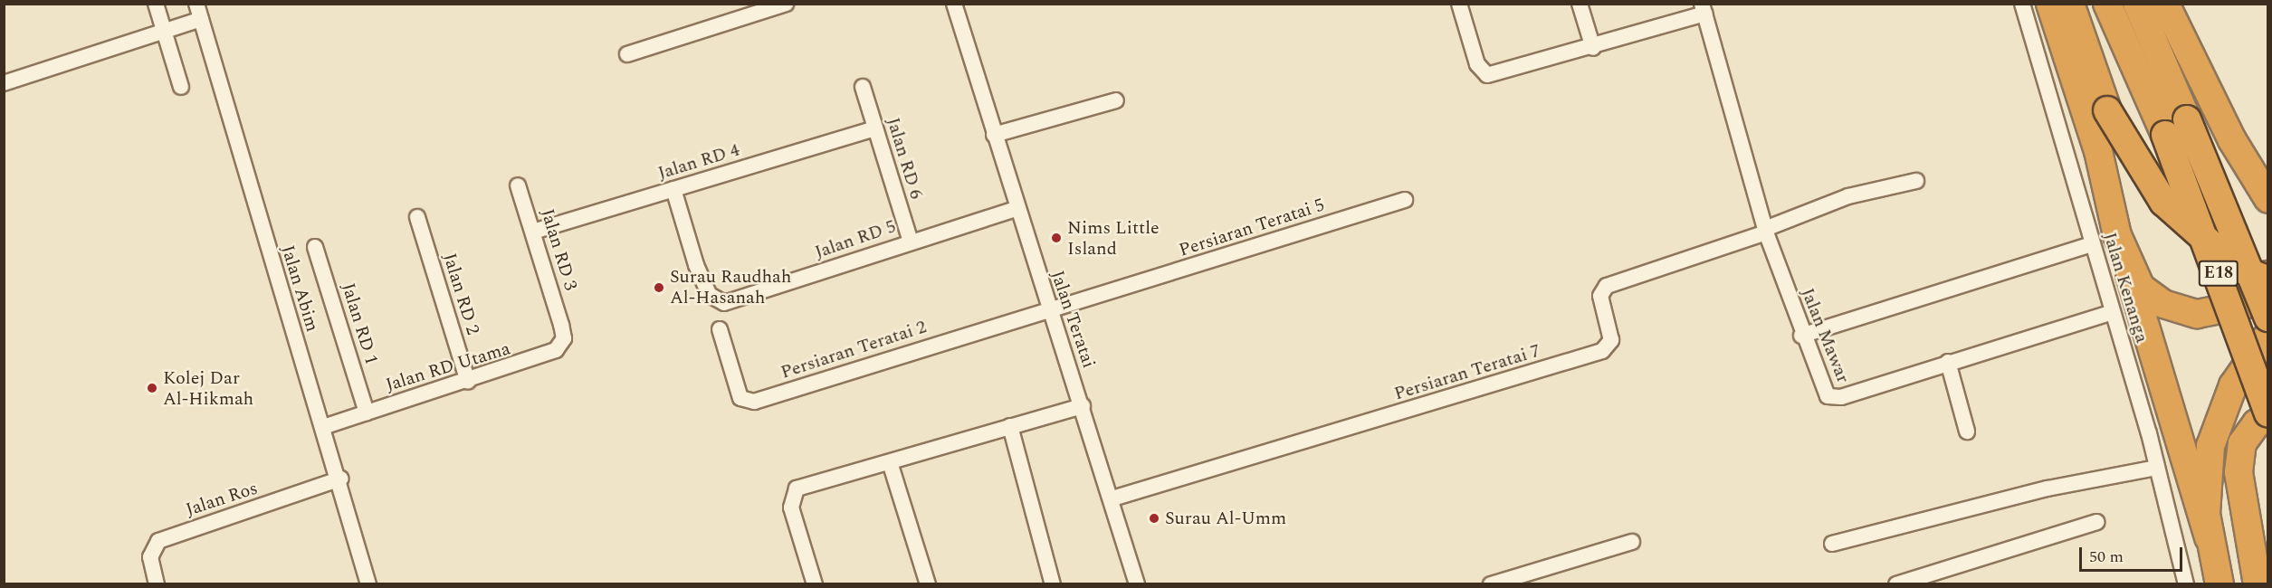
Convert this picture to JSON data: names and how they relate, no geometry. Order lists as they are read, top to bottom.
{
  "streets": {
    "highway": ["E18"],
    "street": [
      "Jalan RD 6",
      "Jalan RD 4",
      "Persiaran Teratai 5",
      "Jalan RD 5",
      "Jalan RD 3",
      "Jalan Kenanga",
      "Jalan Abim",
      "Jalan RD 2",
      "Jalan Teratai",
      "Jalan RD 1",
      "Jalan Mawar",
      "Persiaran Teratai 2",
      "Jalan RD Utama",
      "Persiaran Teratai 7",
      "Jalan Ros"
    ]
  },
  "crossings": [
    ["Jalan RD 6", "Jalan RD 4"],
    ["Jalan RD 6", "Jalan RD 5"],
    ["Jalan RD 4", "Jalan RD 5"],
    ["Jalan RD 4", "Jalan RD 3"],
    ["Persiaran Teratai 5", "Jalan Teratai"],
    ["Persiaran Teratai 5", "Persiaran Teratai 2"],
    ["Jalan RD 5", "Jalan Teratai"],
    ["Jalan RD 3", "Jalan RD Utama"],
    ["Jalan Kenanga", "Jalan Mawar"],
    ["Jalan Abim", "Jalan RD Utama"],
    ["Jalan Abim", "Jalan Ros"],
    ["Jalan RD 2", "Jalan RD Utama"],
    ["Jalan Teratai", "Persiaran Teratai 2"],
    ["Jalan Teratai", "Persiaran Teratai 7"],
    ["Jalan RD 1", "Jalan RD Utama"],
    ["Jalan Mawar", "Persiaran Teratai 7"]
  ],
  "places": [
    "Nims Little Island",
    "Surau Raudhah Al-Hasanah",
    "Kolej Dar Al-Hikmah",
    "Surau Al-Umm"
  ],
  "scale_bar": "50 m"
}
